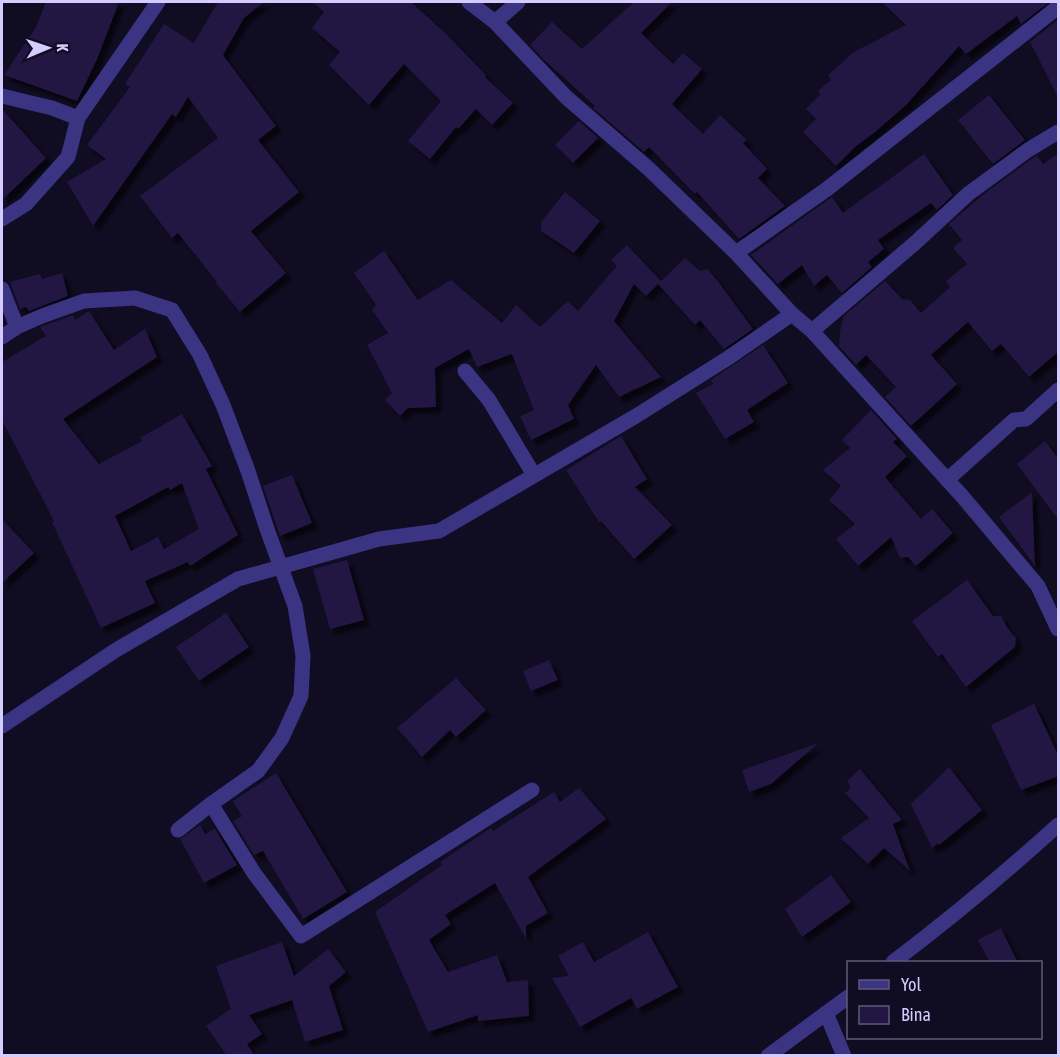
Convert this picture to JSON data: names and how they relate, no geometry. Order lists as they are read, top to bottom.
{
  "legend": ["Yol", "Bina"],
  "north": "right"
}
